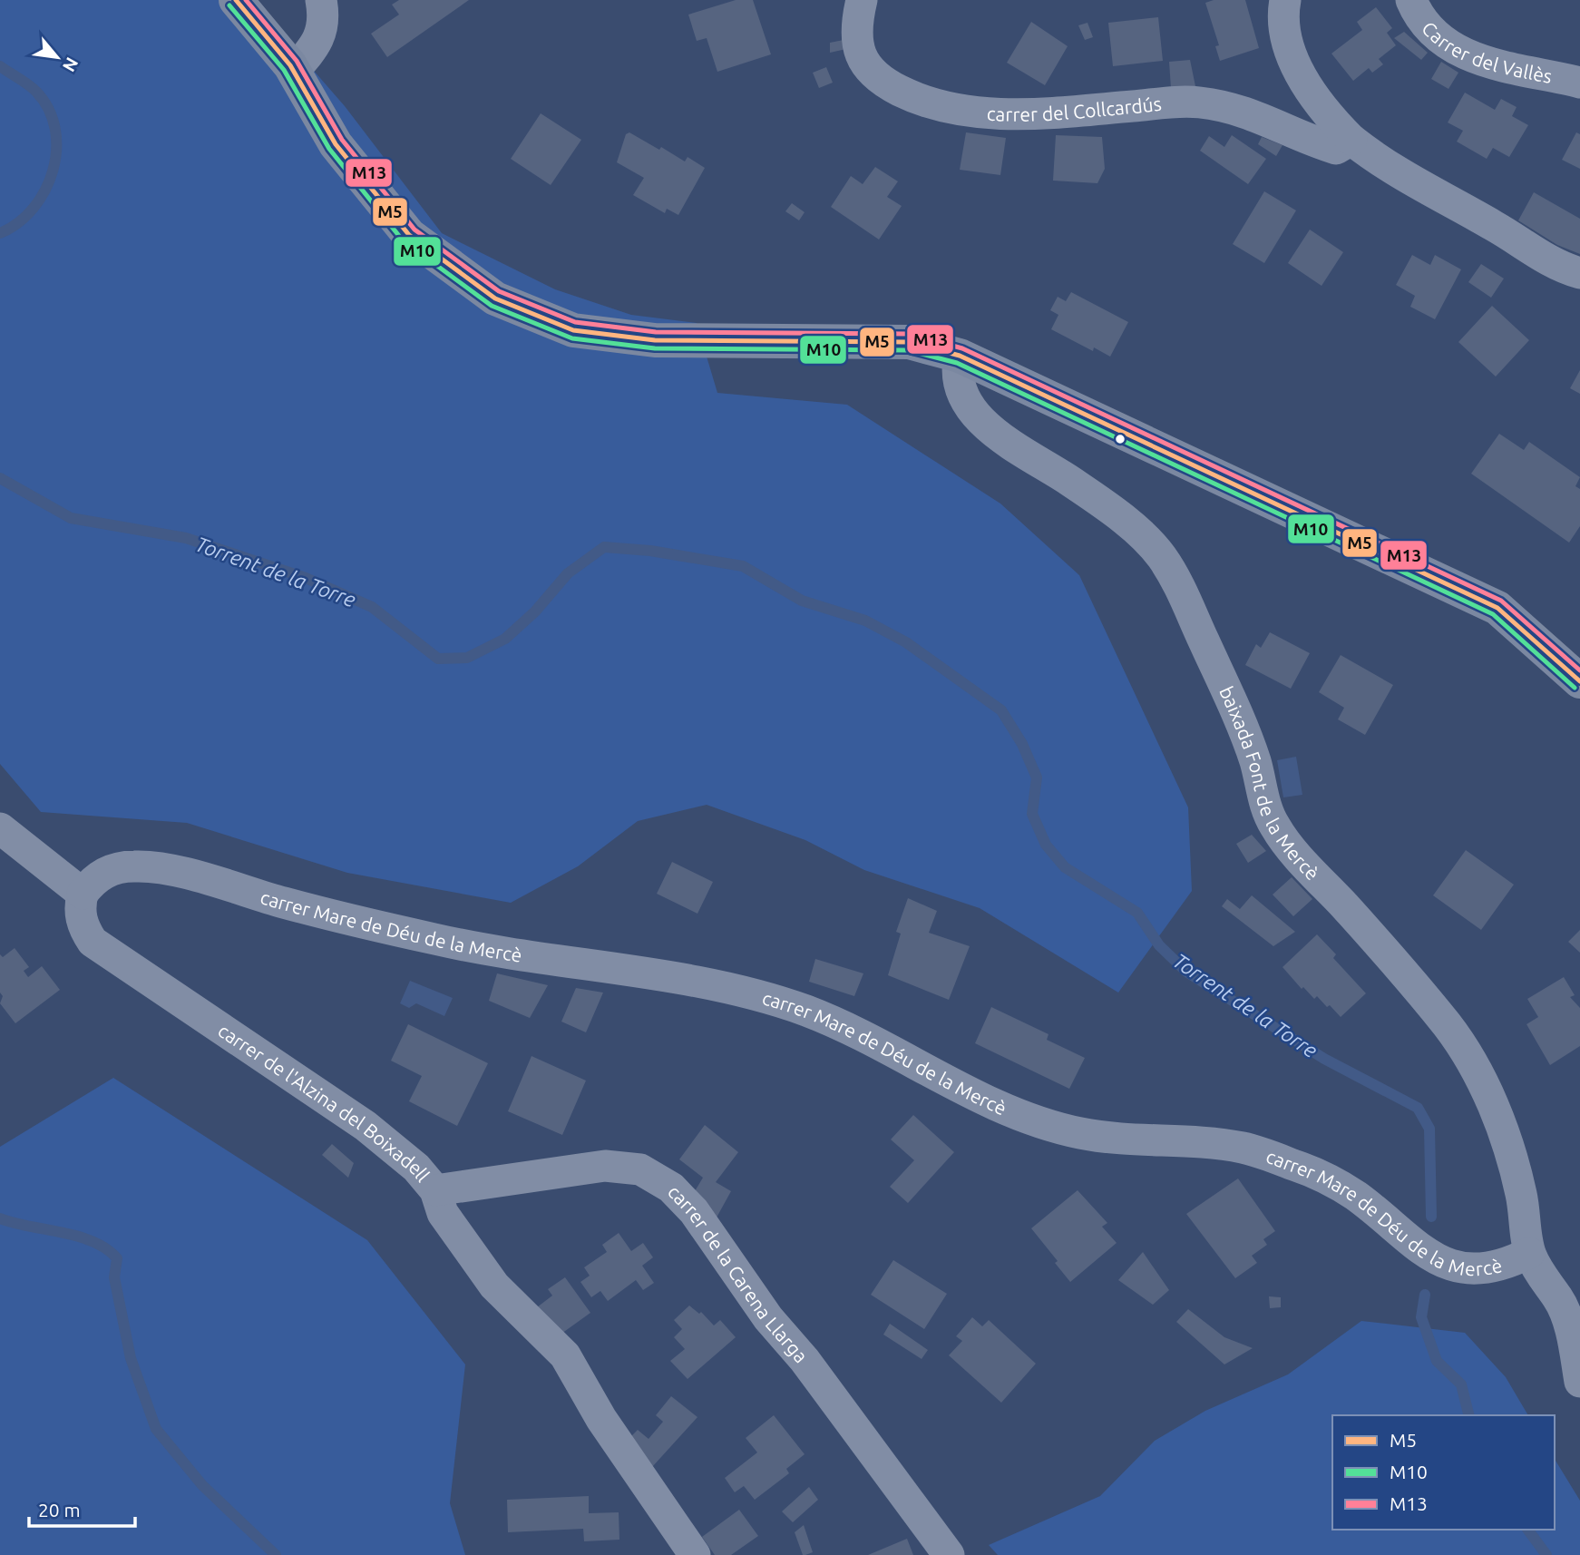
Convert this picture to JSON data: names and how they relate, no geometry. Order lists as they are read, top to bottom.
{
  "streets": {
    "street": [
      "Carrer del Vallès",
      "carrer del Collcardús",
      "baixada Font de la Mercè",
      "carrer Mare de Déu de la Mercè",
      "carrer de l'Alzina del Boixadell",
      "carrer de la Carena Llarga"
    ]
  },
  "crossings": [
    ["baixada Font de la Mercè", "carrer Mare de Déu de la Mercè"],
    ["carrer Mare de Déu de la Mercè", "carrer de l'Alzina del Boixadell"],
    ["carrer de l'Alzina del Boixadell", "carrer de la Carena Llarga"]
  ],
  "water": ["Torrent de la Torre"],
  "lines": ["transit line M5", "transit line M13", "transit line M10"],
  "legend": ["M5", "M10", "M13"],
  "scale_bar": "20 m",
  "north": "bottom right"
}
